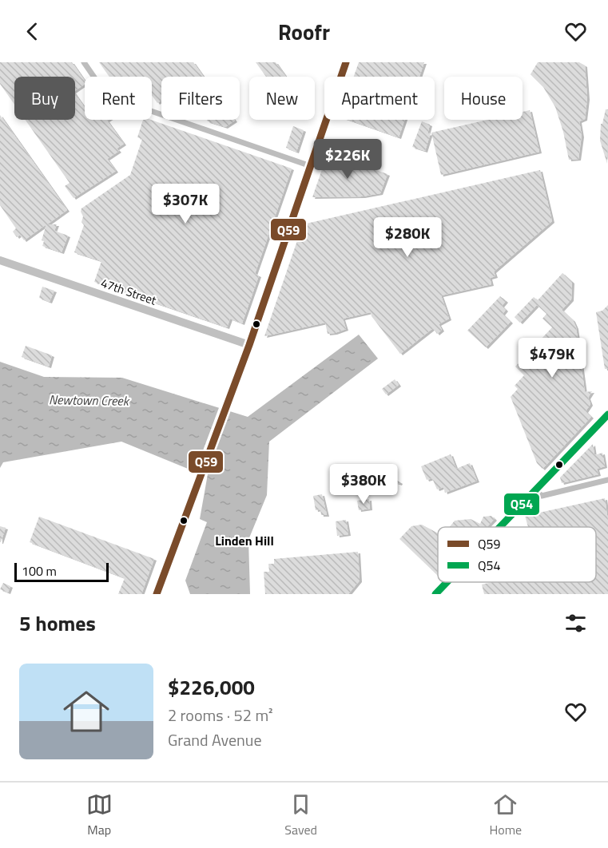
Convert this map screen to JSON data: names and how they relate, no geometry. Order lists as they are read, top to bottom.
{
  "streets": {
    "main road": ["47th Street"]
  },
  "districts": ["Linden Hill"],
  "water": ["Newtown Creek"],
  "lines": ["transit line Q59", "transit line Q54"],
  "legend": ["Q59", "Q54"],
  "scale_bar": "100 m",
  "page": {
    "header": "Roofr",
    "chip": [
      "Buy",
      "Rent",
      "Filters",
      "New",
      "Apartment",
      "House"
    ],
    "price": [
      "$226K",
      "$307K",
      "$280K",
      "$479K",
      "$380K"
    ],
    "scale": "100 m",
    "heading": "5 homes",
    "list": [
      {
        "name": "$226,000",
        "note": "2 rooms · 52 m² · Grand Avenue"
      }
    ],
    "tabs": ["Map", "Saved", "Home"]
  }
}
